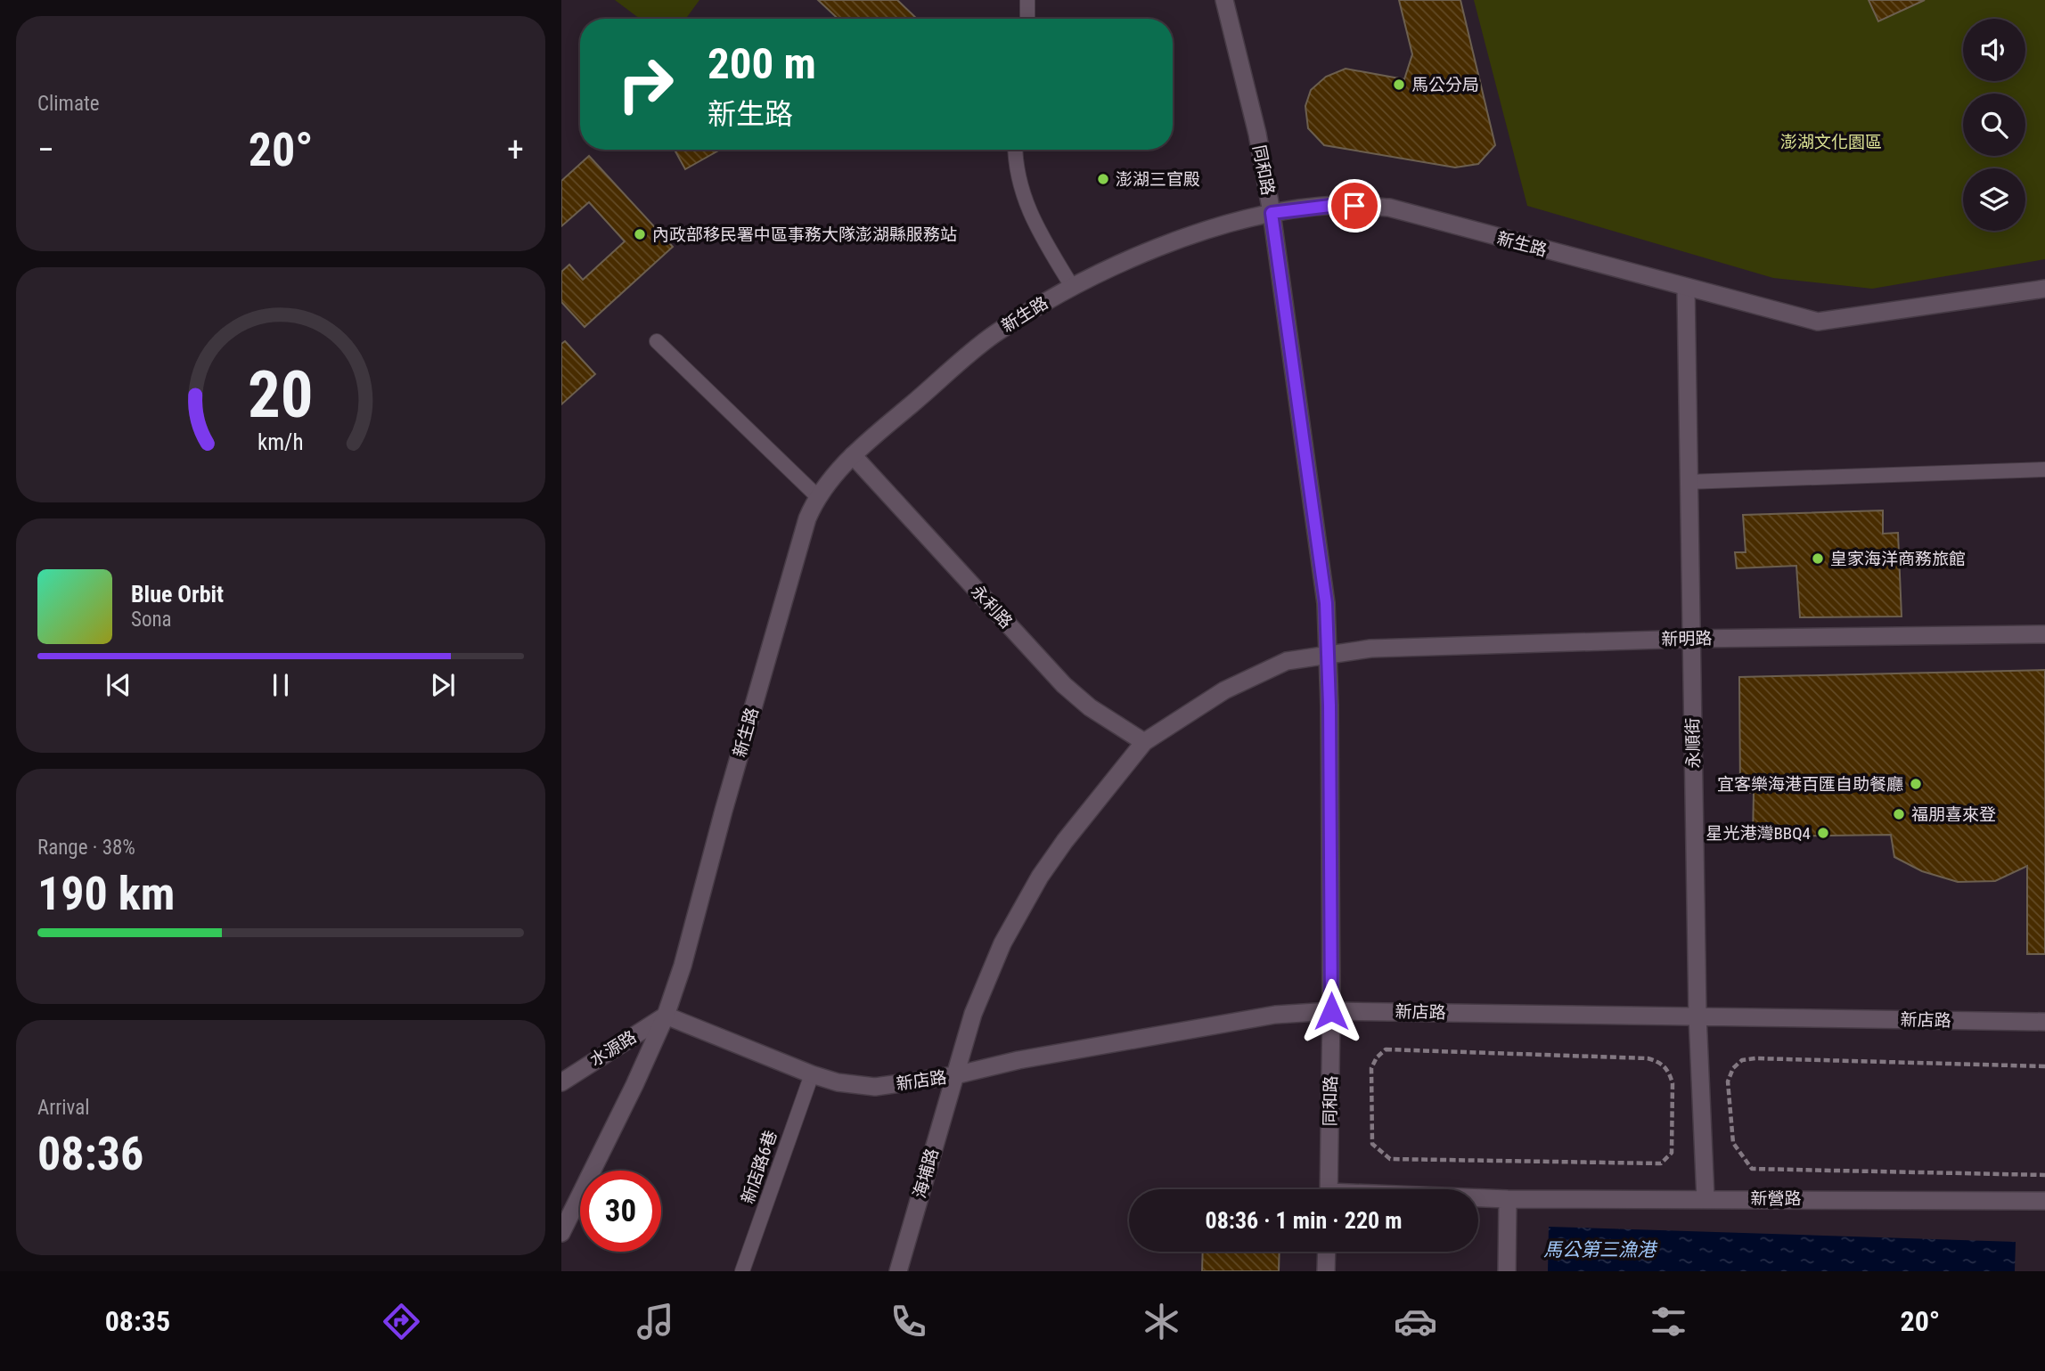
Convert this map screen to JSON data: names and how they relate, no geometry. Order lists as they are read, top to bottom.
{
  "streets": {
    "street": [
      "同和路",
      "新生路",
      "永利路",
      "新明路",
      "永順街",
      "新店路",
      "水源路",
      "海埔路",
      "新營路"
    ],
    "lane": ["新店路6巷"]
  },
  "crossings": [
    ["同和路", "新生路"],
    ["同和路", "新明路"],
    ["同和路", "新店路"],
    ["新生路", "永利路"],
    ["新生路", "永順街"],
    ["新生路", "新店路"],
    ["新生路", "水源路"],
    ["永利路", "新明路"],
    ["永利路", "海埔路"],
    ["新明路", "永順街"],
    ["新明路", "海埔路"],
    ["永順街", "新店路"],
    ["永順街", "新營路"],
    ["新店路", "水源路"],
    ["新店路", "新店路6巷"],
    ["新店路", "海埔路"]
  ],
  "water": ["馬公第三漁港"],
  "parks": ["澎湖文化園區"],
  "places": [
    "馬公分局",
    "澎湖三官殿",
    "內政部移民署中區事務大隊澎湖縣服務站",
    "皇家海洋商務旅館",
    "宜客樂海港百匯自助餐廳",
    "福朋喜來登",
    "星光港灣BBQ4"
  ],
  "page": {
    "tile": [
      "Climate",
      ["Range · 38%", "190 km"],
      ["Arrival", "08:36"]
    ],
    "turn": ["200 m", "新生路"],
    "heat": ["−", "20°", "+"],
    "song": ["Blue Orbit", "Sona"],
    "limit": "30",
    "trip": "08:36 · 1 min · 220 m",
    "tabs": ["08:35", "20°"],
    "gauge": ["20", "km/h"]
  }
}
